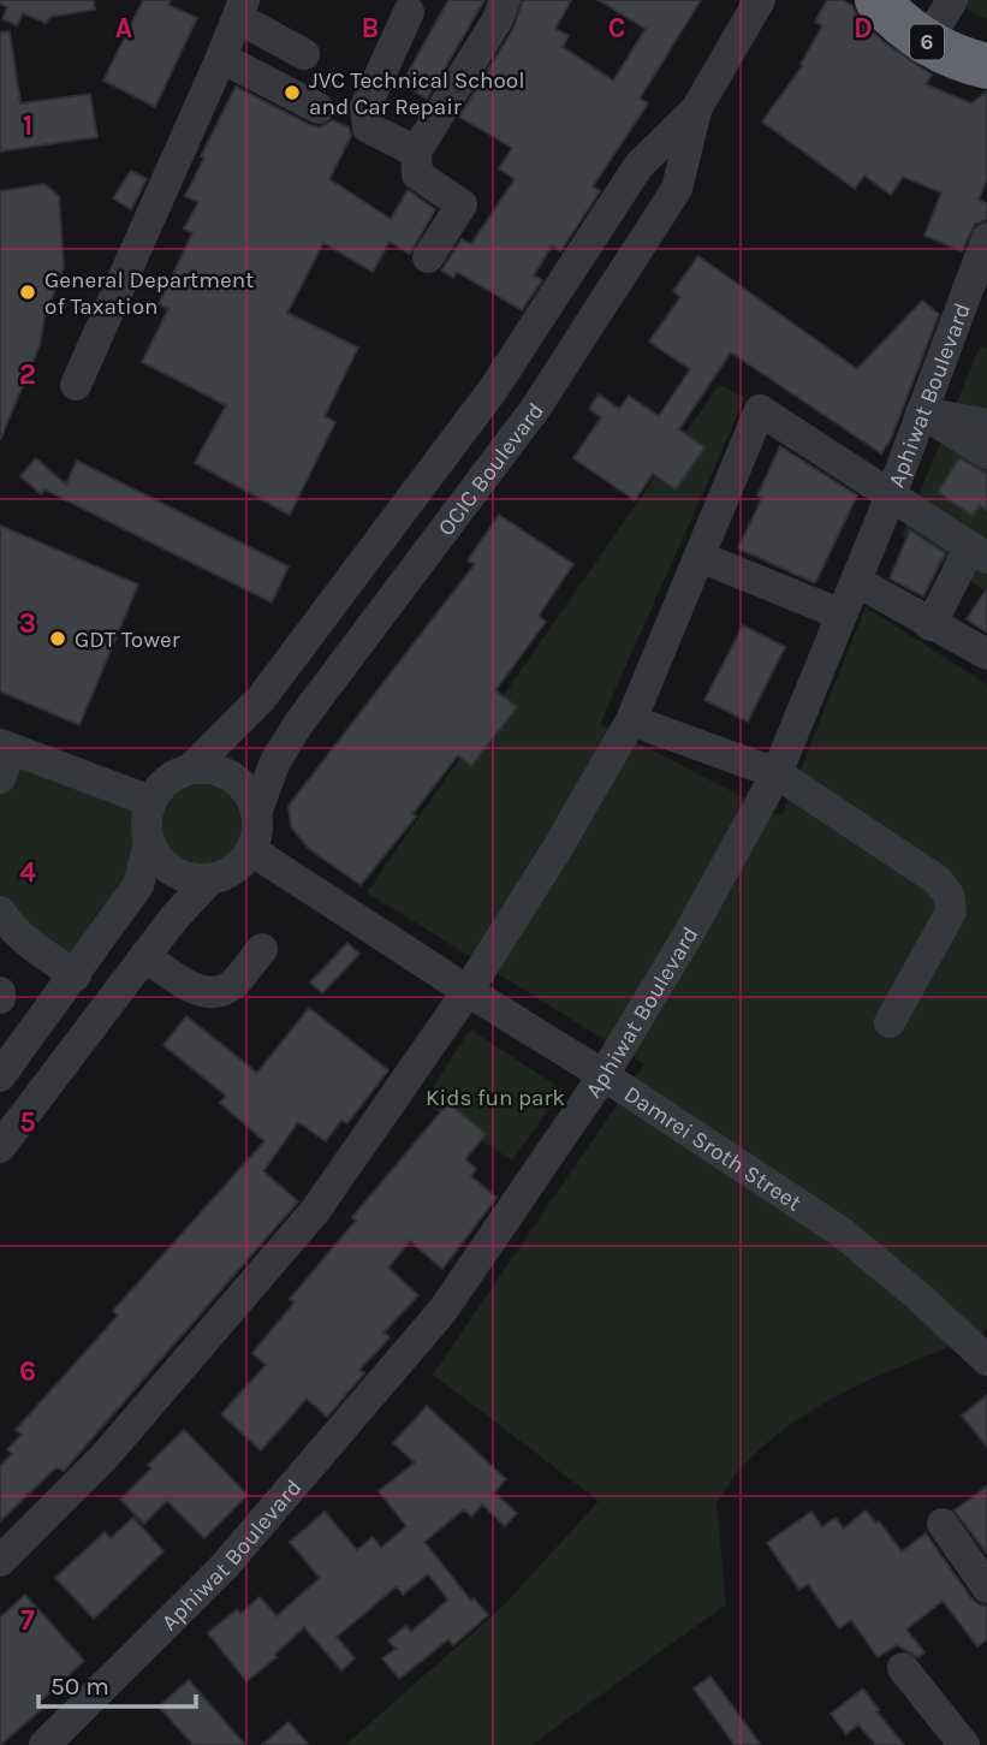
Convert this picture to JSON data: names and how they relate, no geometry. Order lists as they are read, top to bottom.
{
  "streets": {
    "highway": ["6"],
    "street": ["Aphiwat Boulevard", "OCIC Boulevard", "Damrei Sroth Street"]
  },
  "crossings": [
    ["Aphiwat Boulevard", "Damrei Sroth Street"],
    ["OCIC Boulevard", "Damrei Sroth Street"]
  ],
  "parks": ["Kids fun park"],
  "places": ["JVC Technical School and Car Repair", "General Department of Taxation", "GDT Tower"],
  "scale_bar": "50 m",
  "grid": {
    "columns": [
      "A",
      "B",
      "C",
      "D"
    ],
    "rows": [
      "1",
      "2",
      "3",
      "4",
      "5",
      "6",
      "7"
    ]
  }
}
